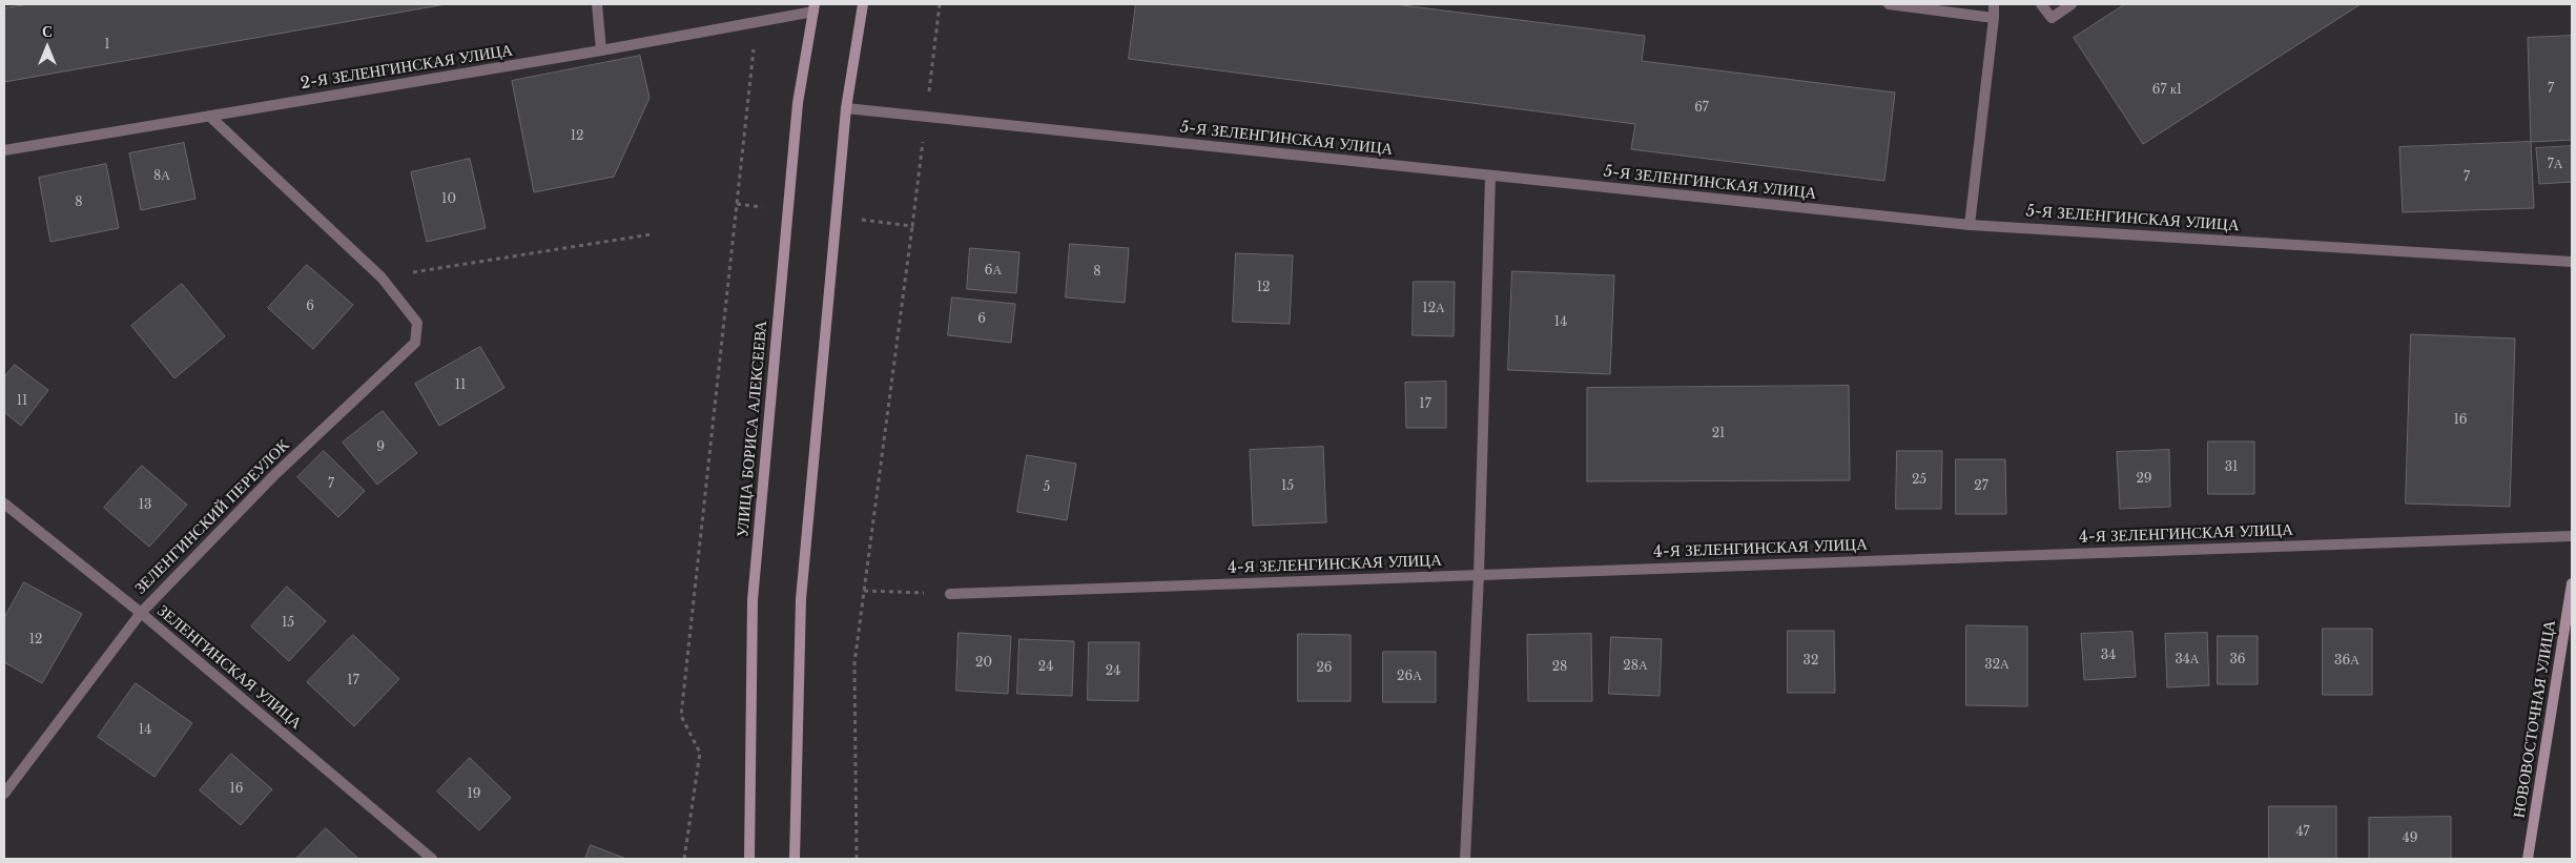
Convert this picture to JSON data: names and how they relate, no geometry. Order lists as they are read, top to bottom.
{
  "streets": {
    "street": [
      "2-Я ЗЕЛЕНГИНСКАЯ УЛИЦА",
      "5-Я ЗЕЛЕНГИНСКАЯ УЛИЦА",
      "УЛИЦА БОРИСА АЛЕКСЕЕВА",
      "ЗЕЛЕНГИНСКИЙ ПЕРЕУЛОК",
      "4-Я ЗЕЛЕНГИНСКАЯ УЛИЦА",
      "ЗЕЛЕНГИНСКАЯ УЛИЦА",
      "НОВОВОСТОЧНАЯ УЛИЦА"
    ]
  },
  "crossings": [
    ["2-Я ЗЕЛЕНГИНСКАЯ УЛИЦА", "УЛИЦА БОРИСА АЛЕКСЕЕВА"],
    ["2-Я ЗЕЛЕНГИНСКАЯ УЛИЦА", "ЗЕЛЕНГИНСКИЙ ПЕРЕУЛОК"],
    ["ЗЕЛЕНГИНСКИЙ ПЕРЕУЛОК", "ЗЕЛЕНГИНСКАЯ УЛИЦА"]
  ],
  "house_numbers": [
    "1",
    "7",
    "67 к1",
    "67",
    "12",
    "7А",
    "8А",
    "7",
    "10",
    "8",
    "6А",
    "8",
    "12",
    "6",
    "12А",
    "6",
    "14",
    "11",
    "11",
    "17",
    "16",
    "21",
    "9",
    "31",
    "29",
    "25",
    "7",
    "15",
    "27",
    "5",
    "13",
    "15",
    "12",
    "34",
    "34А",
    "36",
    "32",
    "36А",
    "20",
    "32А",
    "28А",
    "24",
    "28",
    "26",
    "24",
    "26А",
    "17",
    "14",
    "16",
    "19",
    "47",
    "49"
  ],
  "north": "top"
}
